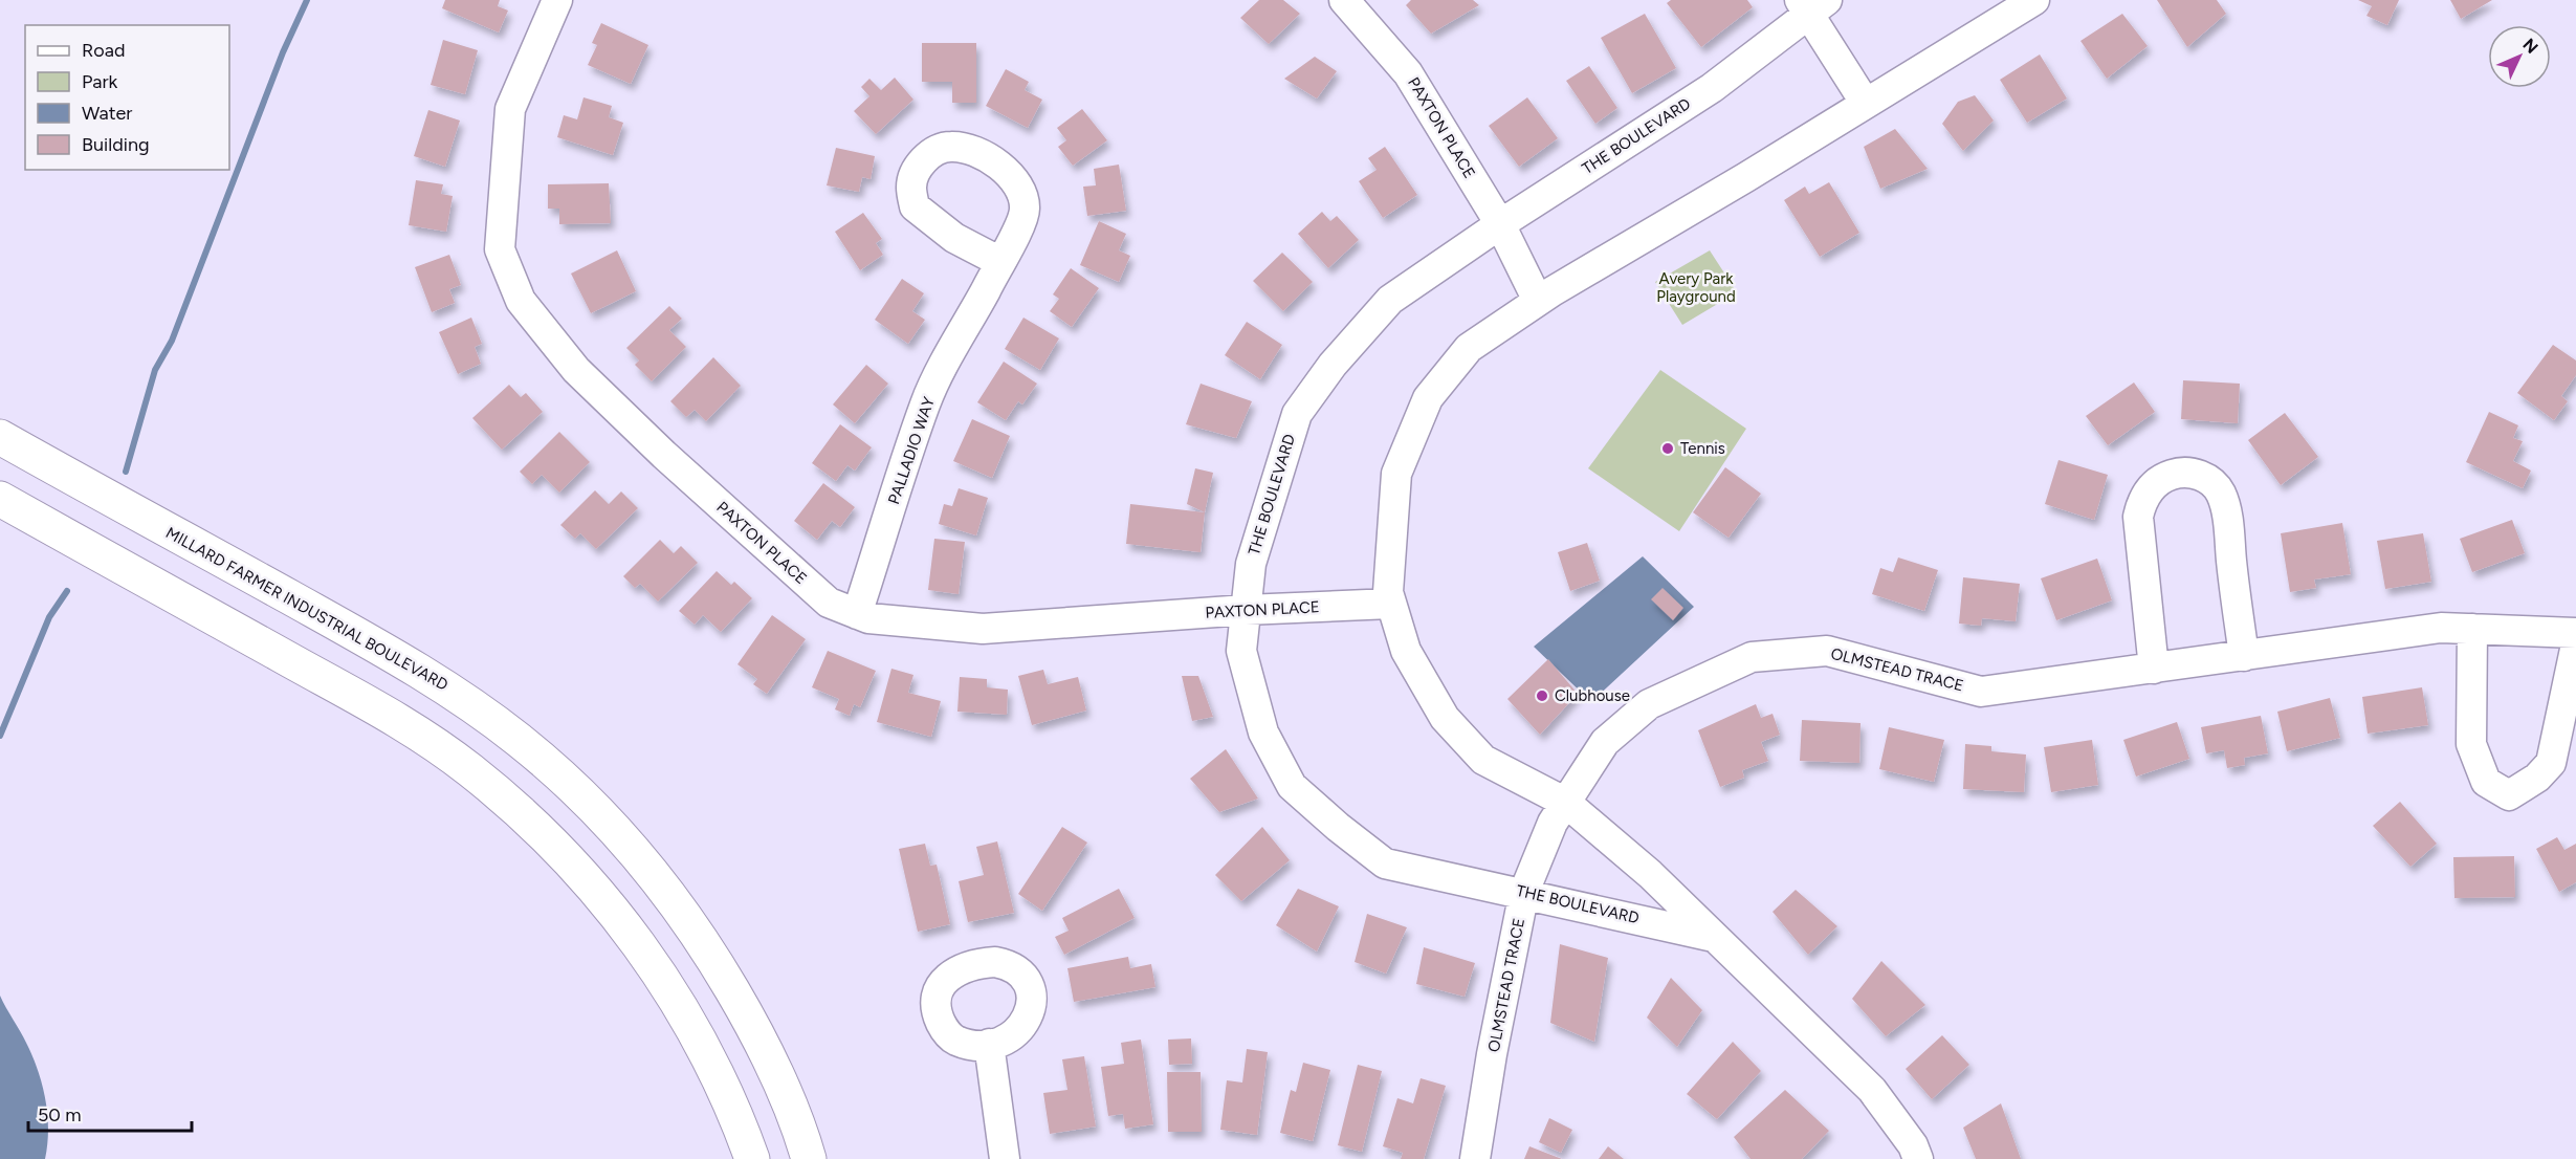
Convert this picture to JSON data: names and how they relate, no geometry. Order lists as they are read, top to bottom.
{
  "streets": {
    "main road": ["MILLARD FARMER INDUSTRIAL BOULEVARD"],
    "street": [
      "PAXTON PLACE",
      "THE BOULEVARD",
      "PALLADIO WAY",
      "OLMSTEAD TRACE"
    ]
  },
  "crossings": [
    ["PAXTON PLACE", "THE BOULEVARD"],
    ["PAXTON PLACE", "PALLADIO WAY"],
    ["THE BOULEVARD", "OLMSTEAD TRACE"]
  ],
  "parks": ["Avery Park Playground"],
  "places": ["Tennis", "Clubhouse"],
  "legend": [
    "Road",
    "Park",
    "Water",
    "Building"
  ],
  "scale_bar": "50 m",
  "north": "top right"
}
